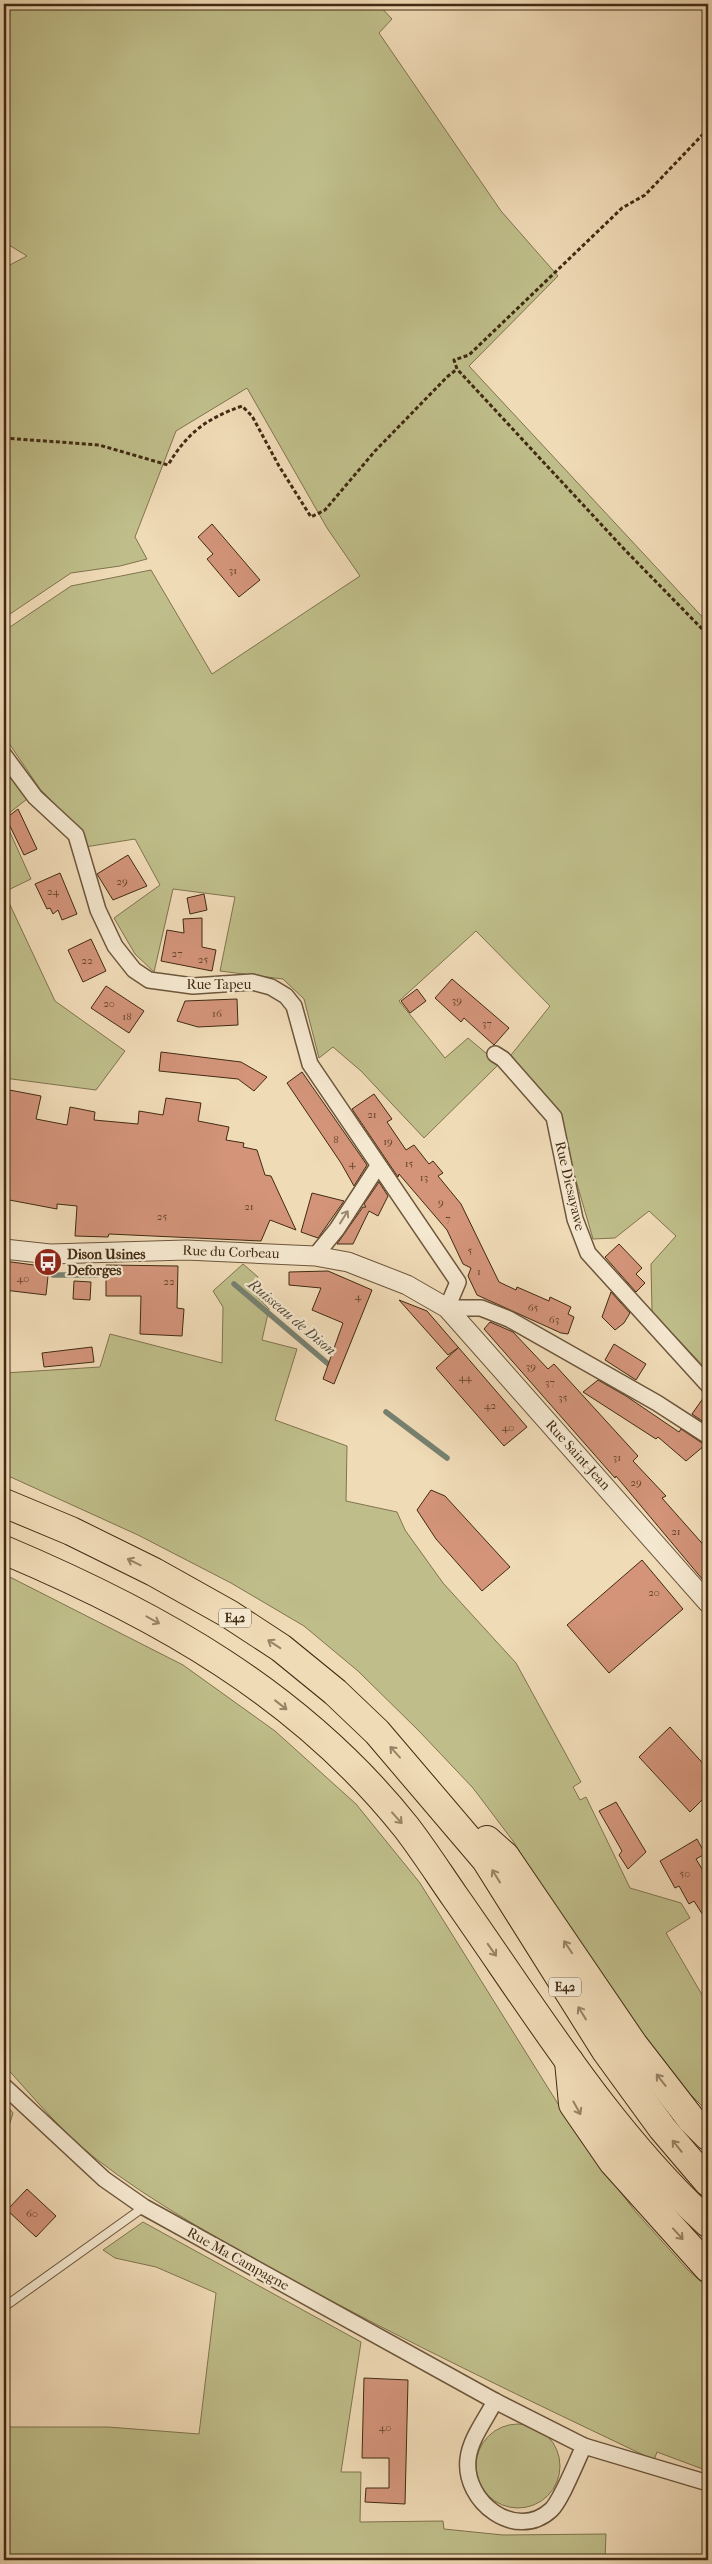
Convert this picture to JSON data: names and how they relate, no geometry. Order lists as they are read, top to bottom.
{
  "streets": {
    "highway": ["E42"],
    "street": [
      "Rue Tapeu",
      "Rue Diesayawe",
      "Rue du Corbeau",
      "Rue Saint-Jean",
      "Rue Ma Campagne"
    ]
  },
  "crossings": [
    ["Rue Tapeu", "Rue du Corbeau"],
    ["Rue Tapeu", "Rue Saint-Jean"],
    ["Rue du Corbeau", "Rue Saint-Jean"]
  ],
  "water": ["Ruisseau de Dison"],
  "places": {
    "bus stop": ["Dison Usines Deforges"]
  },
  "house_numbers": [
    "31",
    "29",
    "24",
    "27",
    "25",
    "22",
    "39",
    "20",
    "16",
    "18",
    "37",
    "21",
    "8",
    "19",
    "4",
    "15",
    "13",
    "9",
    "21",
    "25",
    "7",
    "5",
    "1",
    "40",
    "22",
    "4",
    "65",
    "63",
    "39",
    "44",
    "37",
    "35",
    "42",
    "40",
    "31",
    "29",
    "21",
    "20",
    "50",
    "60",
    "40"
  ]
}
